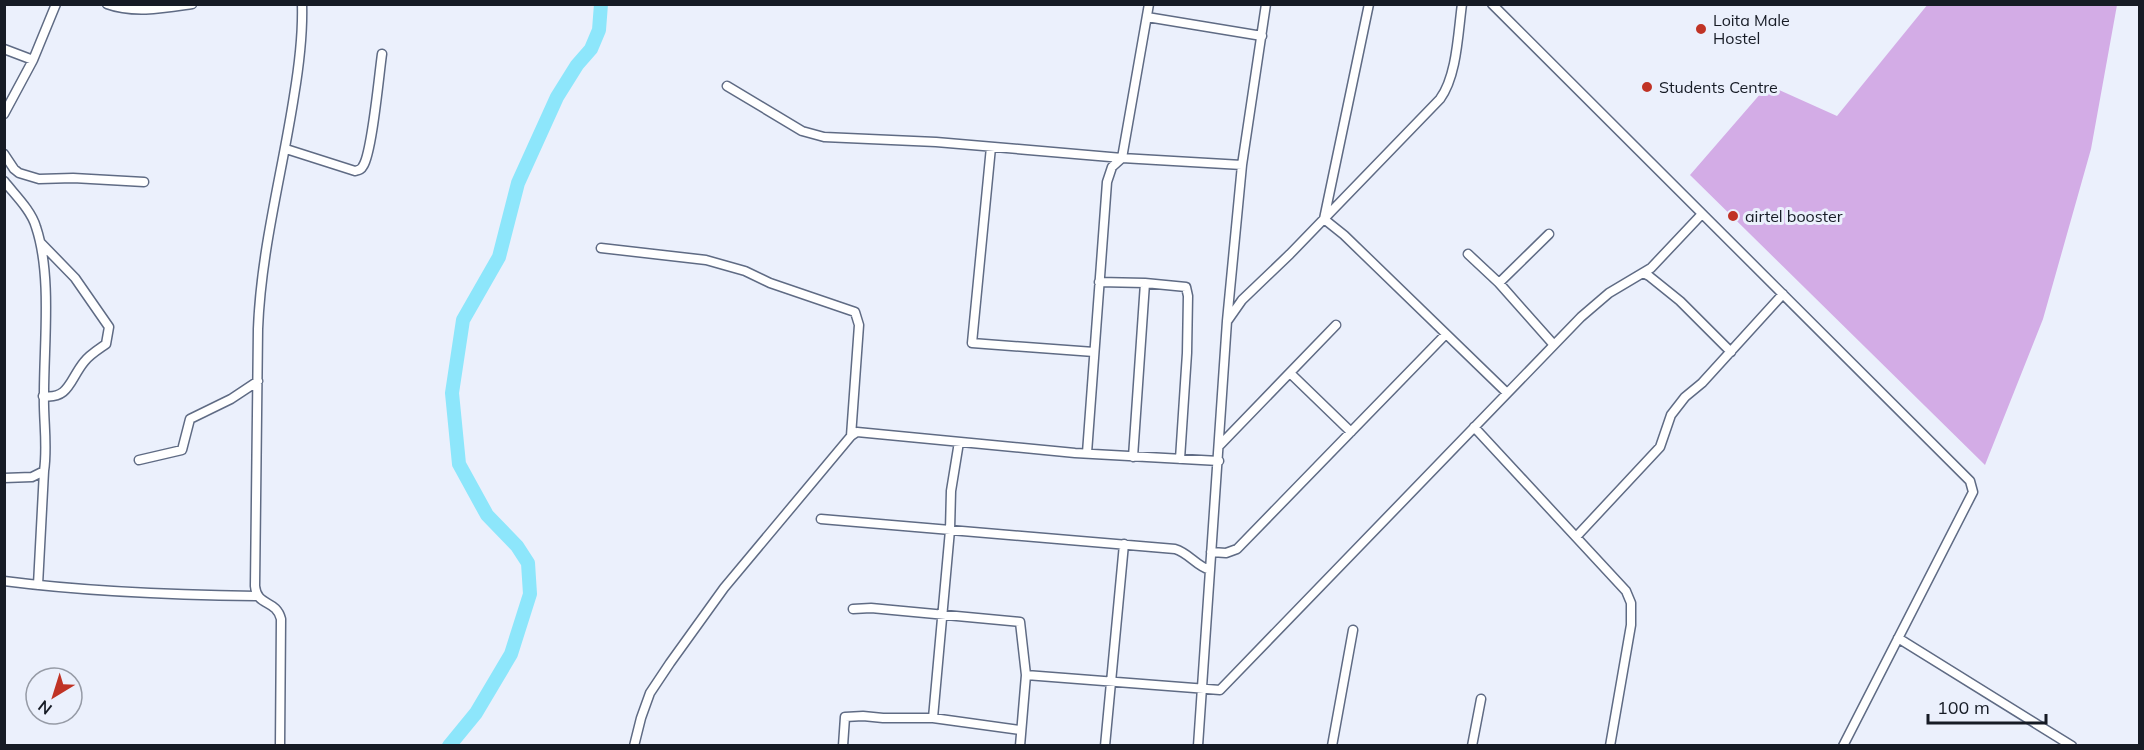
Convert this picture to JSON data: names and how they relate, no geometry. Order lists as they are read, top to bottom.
{
  "places": ["Loita Male Hostel", "Students Centre", "airtel booster"],
  "scale_bar": "100 m",
  "north": "bottom left"
}
